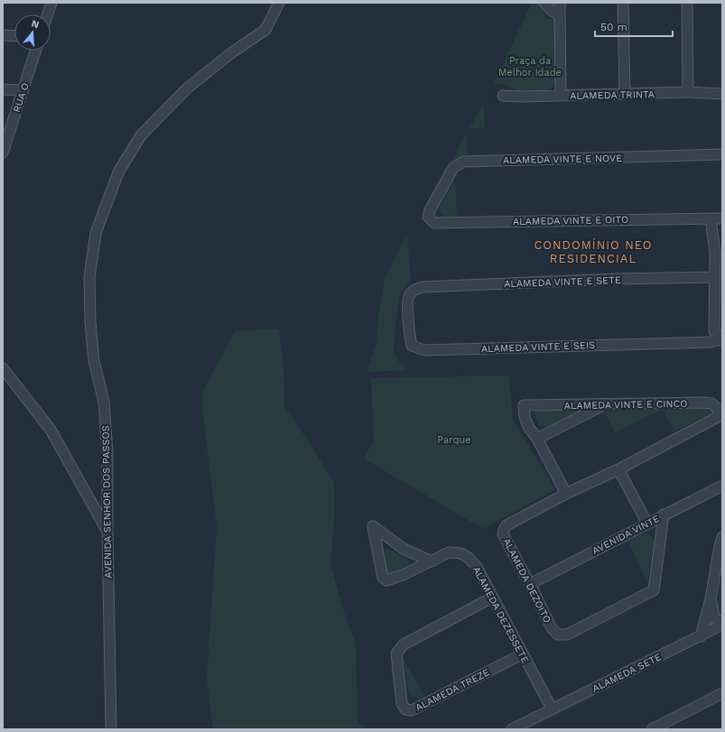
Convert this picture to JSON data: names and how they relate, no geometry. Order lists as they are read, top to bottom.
{
  "streets": {
    "street": [
      "ALAMEDA TRINTA",
      "RUA O",
      "ALAMEDA VINTE E NOVE",
      "ALAMEDA VINTE E OITO",
      "ALAMEDA VINTE E SETE",
      "ALAMEDA VINTE E SEIS",
      "ALAMEDA VINTE E CINCO",
      "AVENIDA SENHOR DOS PASSOS",
      "AVENIDA VINTE",
      "ALAMEDA DEZOITO",
      "ALAMEDA DEZESSETE",
      "ALAMEDA SETE",
      "ALAMEDA TREZE"
    ]
  },
  "crossings": [
    ["ALAMEDA VINTE E NOVE", "ALAMEDA VINTE E OITO"],
    ["ALAMEDA VINTE E SETE", "ALAMEDA VINTE E SEIS"],
    ["AVENIDA VINTE", "ALAMEDA DEZOITO"],
    ["ALAMEDA DEZESSETE", "ALAMEDA SETE"],
    ["ALAMEDA DEZESSETE", "ALAMEDA TREZE"]
  ],
  "districts": ["CONDOMÍNIO NEO RESIDENCIAL"],
  "parks": ["Praça da Melhor Idade", "Parque"],
  "scale_bar": "50 m",
  "north": "top"
}
